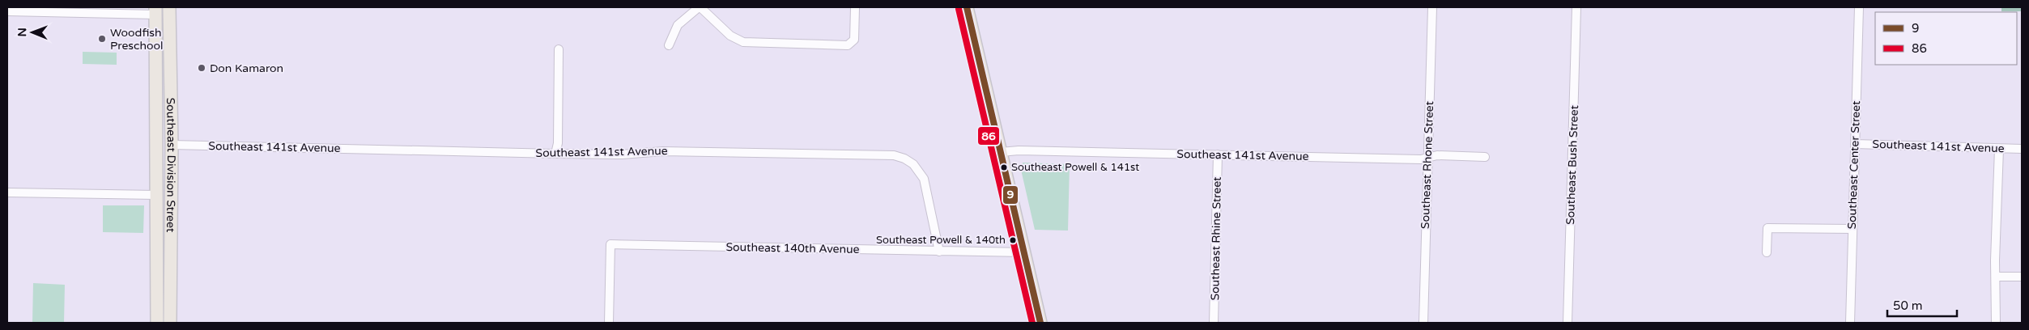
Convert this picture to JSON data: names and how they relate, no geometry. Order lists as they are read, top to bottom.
{
  "streets": {
    "main road": ["Southeast Division Street"],
    "street": [
      "Southeast 141st Avenue",
      "Southeast Rhone Street",
      "Southeast Bush Street",
      "Southeast Center Street",
      "Southeast Rhine Street",
      "Southeast 140th Avenue"
    ]
  },
  "crossings": [
    ["Southeast 141st Avenue", "Southeast Division Street"],
    ["Southeast 141st Avenue", "Southeast Rhone Street"],
    ["Southeast 141st Avenue", "Southeast Center Street"],
    ["Southeast 141st Avenue", "Southeast Rhine Street"],
    ["Southeast 141st Avenue", "Southeast 140th Avenue"]
  ],
  "places": [
    "Woodfish Preschool",
    "Don Kamaron",
    "Southeast Powell & 141st",
    "Southeast Powell & 140th"
  ],
  "lines": ["transit line 9", "transit line 86"],
  "legend": ["9", "86"],
  "scale_bar": "50 m",
  "north": "left"
}
